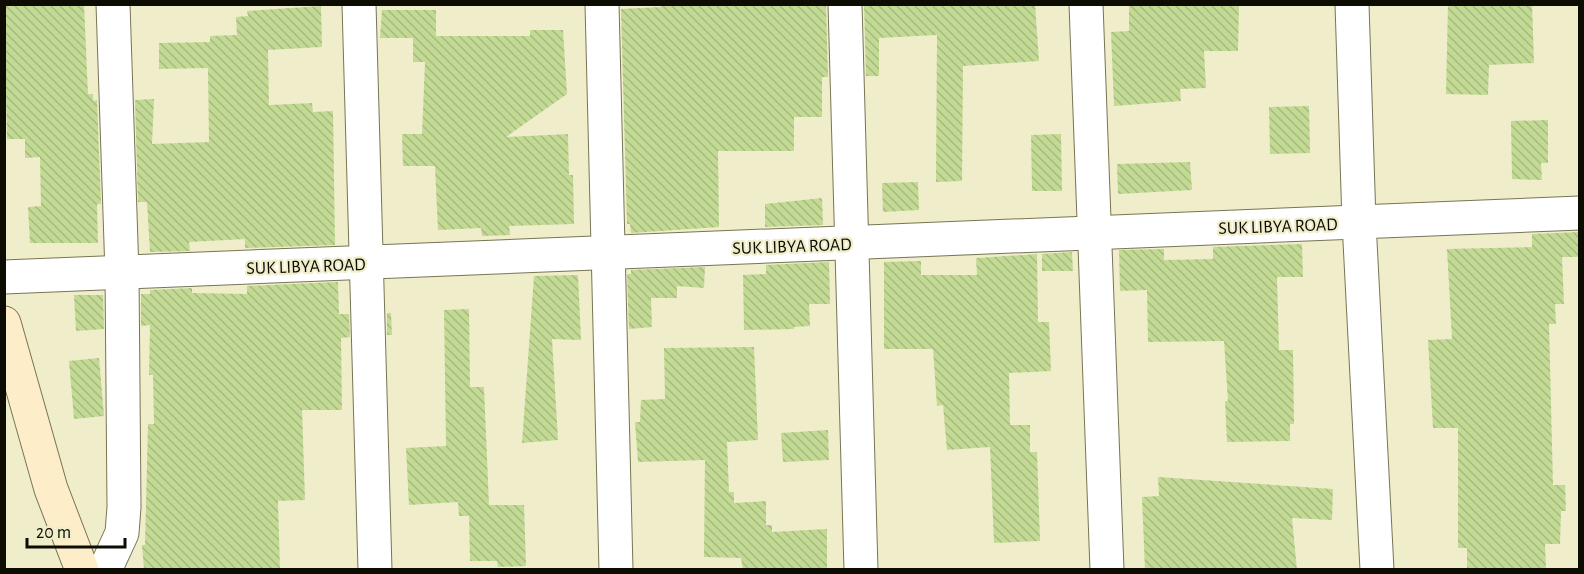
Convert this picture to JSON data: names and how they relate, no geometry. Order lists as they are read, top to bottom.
{
  "streets": {
    "street": ["SUK LIBYA ROAD"]
  },
  "scale_bar": "20 m"
}
